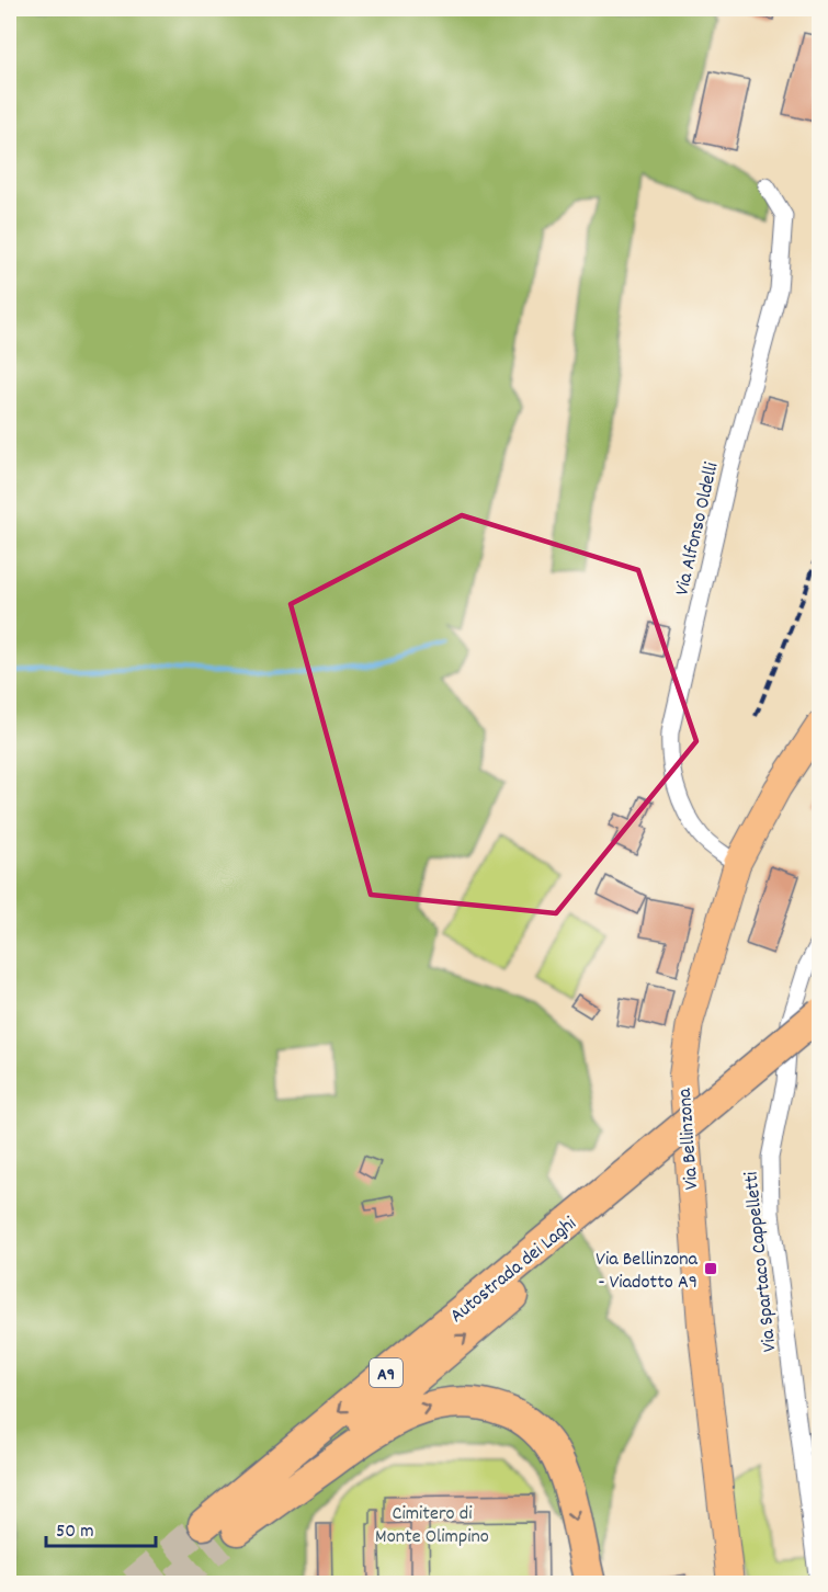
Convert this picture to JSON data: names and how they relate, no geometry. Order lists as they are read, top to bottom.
{
  "streets": {
    "highway": ["Autostrada dei Laghi", "A9"],
    "main road": ["Via Bellinzona"],
    "street": ["Via Alfonso Oldelli", "Via Spartaco Cappelletti"]
  },
  "crossings": [
    ["Via Alfonso Oldelli", "Via Bellinzona"]
  ],
  "parks": ["Cimitero di Monte Olimpino"],
  "places": {
    "transit": ["Via Bellinzona - Viadotto A9"]
  },
  "scale_bar": "50 m"
}
